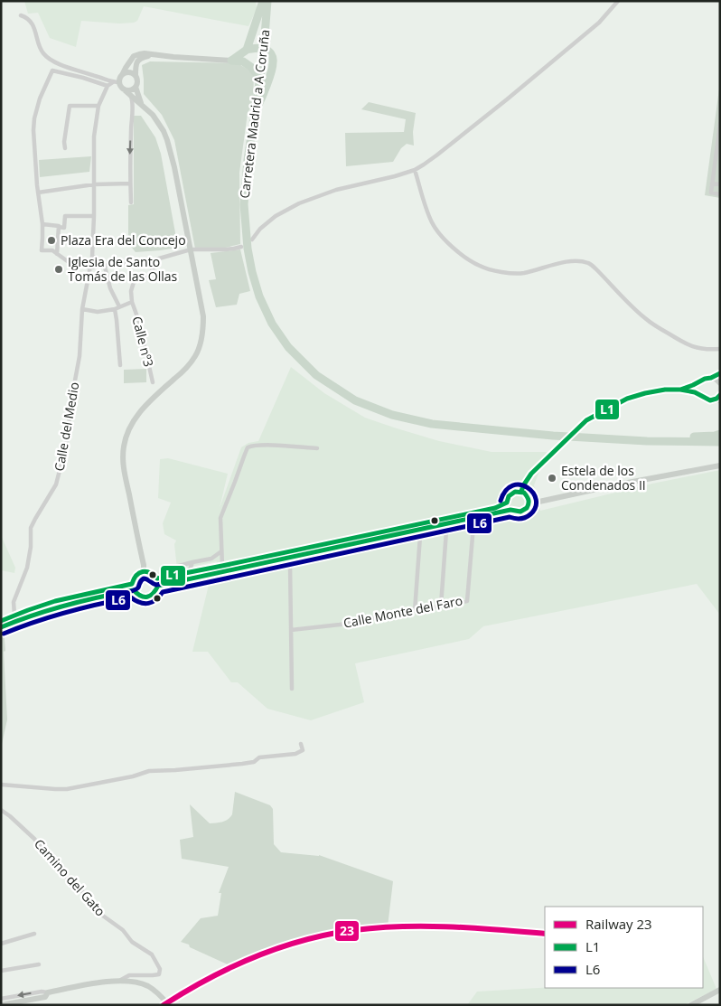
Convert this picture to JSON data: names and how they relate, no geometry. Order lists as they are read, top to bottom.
{
  "streets": {
    "highway": ["Carretera Madrid a A Coruña"],
    "street": [
      "Calle nº3",
      "Calle del Medio",
      "Calle Monte del Faro",
      "Camino del Gato"
    ]
  },
  "places": ["Plaza Era del Concejo", "Iglesia de Santo Tomás de las Ollas", "Estela de los Condenados II"],
  "lines": ["transit line L1", "transit line L6", "rail line 23"],
  "legend": ["Railway 23", "L1", "L6"]
}
